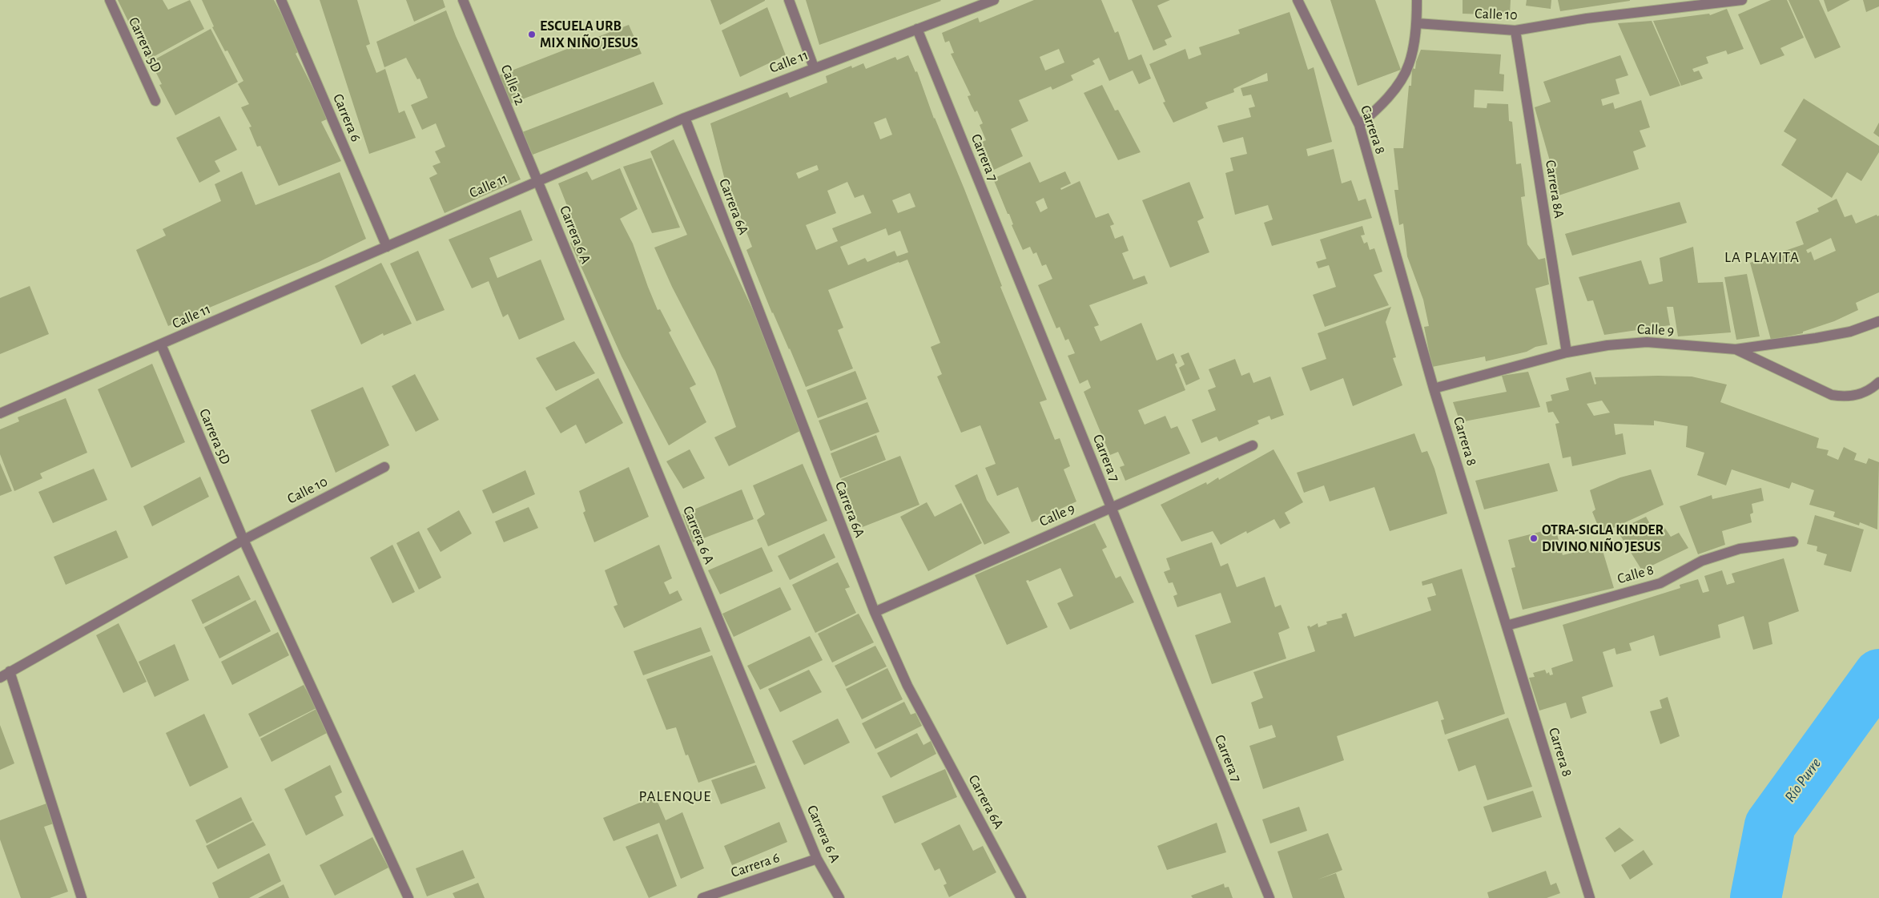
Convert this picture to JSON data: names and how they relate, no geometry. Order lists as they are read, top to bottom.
{
  "streets": {
    "street": [
      "Calle 10",
      "Carrera 5D",
      "Calle 11",
      "Calle 12",
      "Carrera 6",
      "Carrera 8",
      "Carrera 7",
      "Carrera 8A",
      "Carrera 6A",
      "Carrera 6 A",
      "Calle 9",
      "Calle 8"
    ]
  },
  "crossings": [
    ["Calle 10", "Carrera 5D"],
    ["Calle 10", "Carrera 8A"],
    ["Carrera 5D", "Calle 11"],
    ["Calle 11", "Calle 12"],
    ["Calle 11", "Carrera 6"],
    ["Calle 11", "Carrera 7"],
    ["Calle 11", "Carrera 6A"],
    ["Calle 11", "Carrera 6 A"],
    ["Calle 12", "Carrera 6 A"],
    ["Carrera 6", "Carrera 6 A"],
    ["Carrera 8", "Calle 9"],
    ["Carrera 8", "Calle 8"],
    ["Carrera 7", "Calle 9"],
    ["Carrera 8A", "Calle 9"],
    ["Carrera 6A", "Calle 9"]
  ],
  "districts": ["LA PLAYITA", "PALENQUE"],
  "water": ["Río Purre"],
  "places": ["ESCUELA URB MIX NIÑO JESUS", "OTRA-SIGLA KINDER DIVINO NIÑO JESUS"]
}
